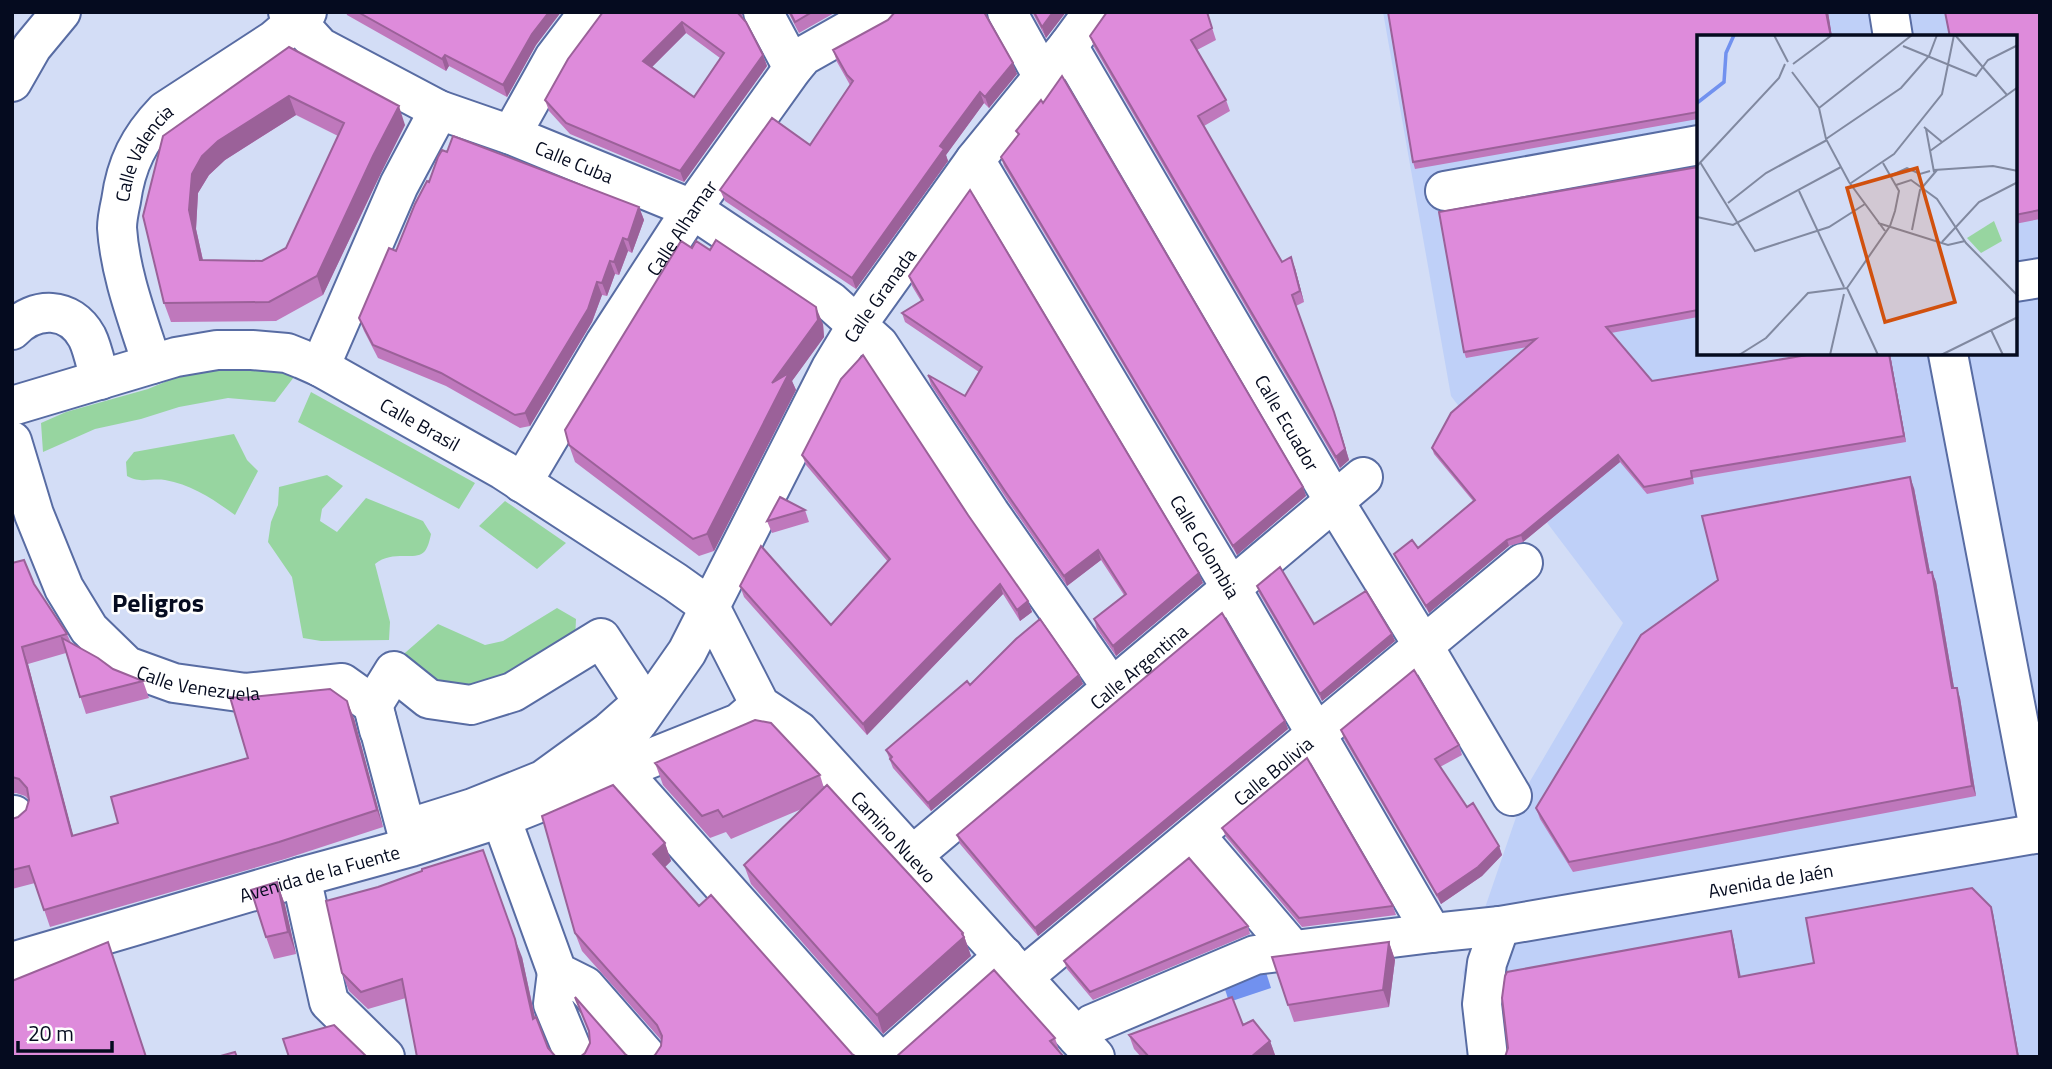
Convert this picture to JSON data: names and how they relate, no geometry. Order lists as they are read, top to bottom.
{
  "streets": {
    "street": [
      "Calle Valencia",
      "Calle Cuba",
      "Calle Alhamar",
      "Calle Granada",
      "Calle Ecuador",
      "Calle Brasil",
      "Calle Colombia",
      "Calle Argentina",
      "Calle Venezuela",
      "Calle Bolivia",
      "Camino Nuevo",
      "Avenida de la Fuente",
      "Avenida de Jaén"
    ]
  },
  "crossings": [
    ["Calle Valencia", "Calle Cuba"],
    ["Calle Valencia", "Calle Brasil"],
    ["Calle Cuba", "Calle Alhamar"],
    ["Calle Cuba", "Calle Granada"],
    ["Calle Cuba", "Calle Argentina"],
    ["Calle Alhamar", "Calle Brasil"],
    ["Calle Granada", "Calle Ecuador"],
    ["Calle Granada", "Calle Brasil"],
    ["Calle Granada", "Calle Colombia"],
    ["Calle Granada", "Camino Nuevo"],
    ["Calle Ecuador", "Calle Argentina"],
    ["Calle Ecuador", "Calle Bolivia"],
    ["Calle Brasil", "Camino Nuevo"],
    ["Calle Colombia", "Calle Argentina"],
    ["Calle Colombia", "Calle Bolivia"],
    ["Calle Colombia", "Avenida de Jaén"],
    ["Calle Argentina", "Camino Nuevo"],
    ["Calle Bolivia", "Camino Nuevo"],
    ["Camino Nuevo", "Avenida de la Fuente"],
    ["Camino Nuevo", "Avenida de Jaén"]
  ],
  "districts": ["Peligros"],
  "scale_bar": "20 m"
}
